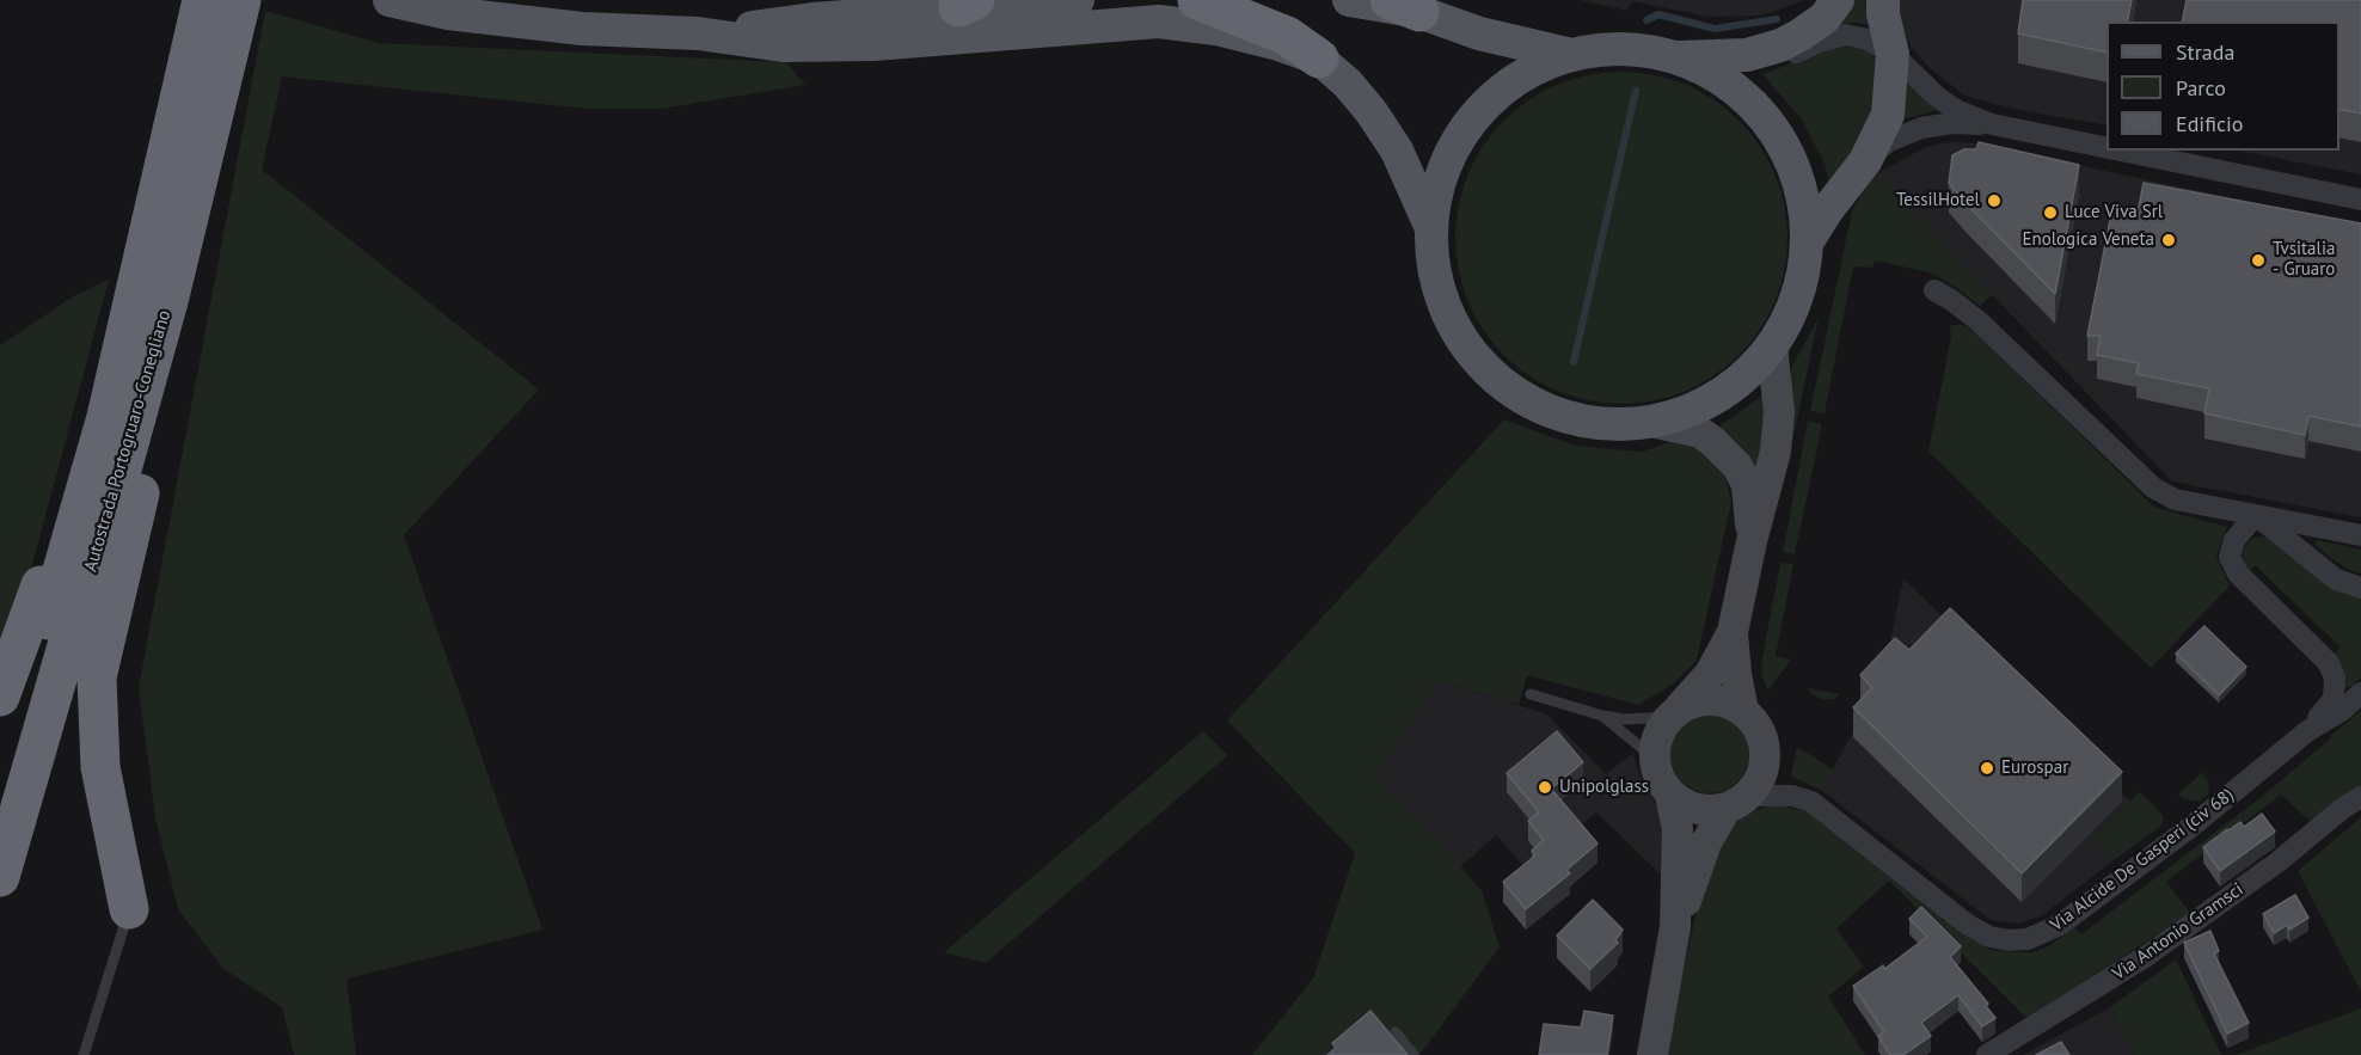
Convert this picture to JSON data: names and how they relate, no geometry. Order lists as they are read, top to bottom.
{
  "streets": {
    "highway": ["Autostrada Portogruaro-Conegliano"],
    "street": ["Via Alcide De Gasperi (civ 68)", "Via Antonio Gramsci"]
  },
  "places": [
    "TessilHotel",
    "Luce Viva Srl",
    "Enologica Veneta",
    "Tvsitalia - Gruaro",
    "Eurospar",
    "Unipolglass"
  ],
  "legend": ["Strada", "Parco", "Edificio"]
}
